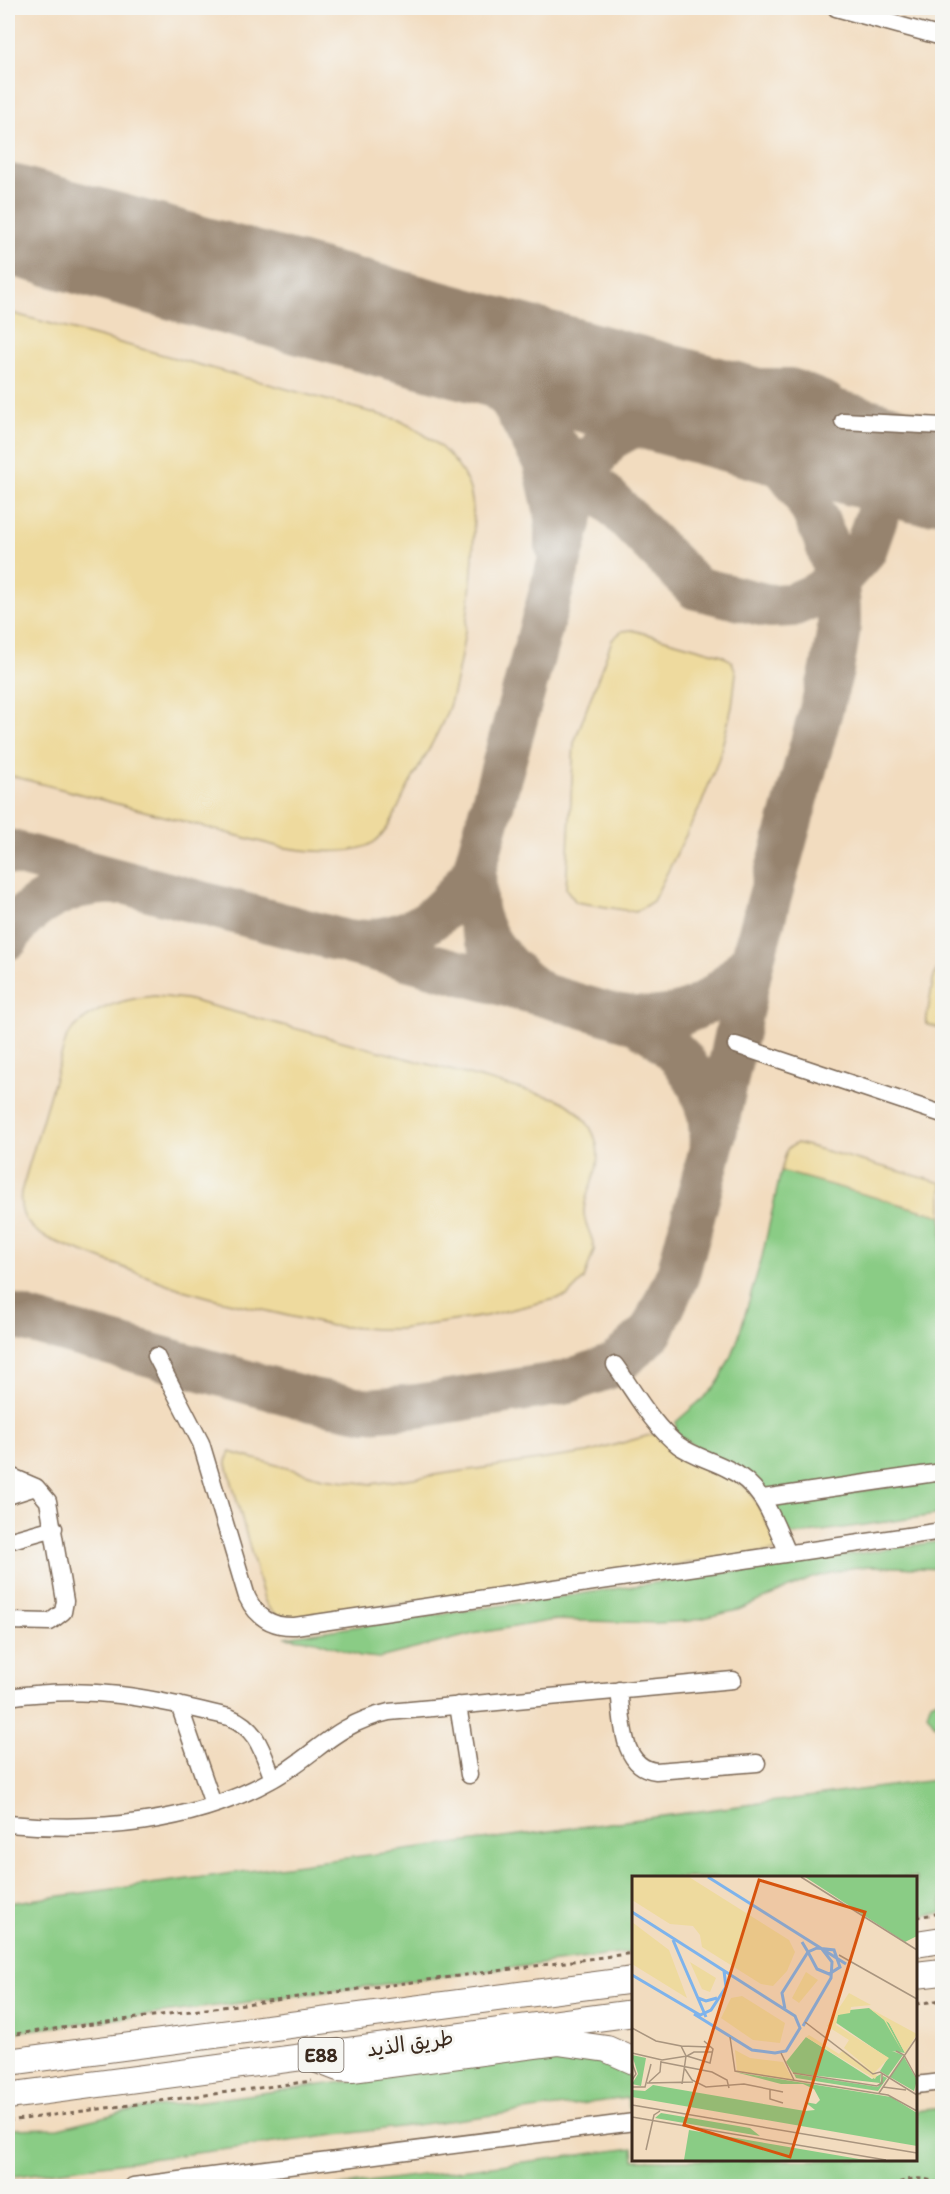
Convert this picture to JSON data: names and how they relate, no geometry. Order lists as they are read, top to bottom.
{
  "streets": {
    "highway": ["طريق الذيد", "E88"]
  }
}
